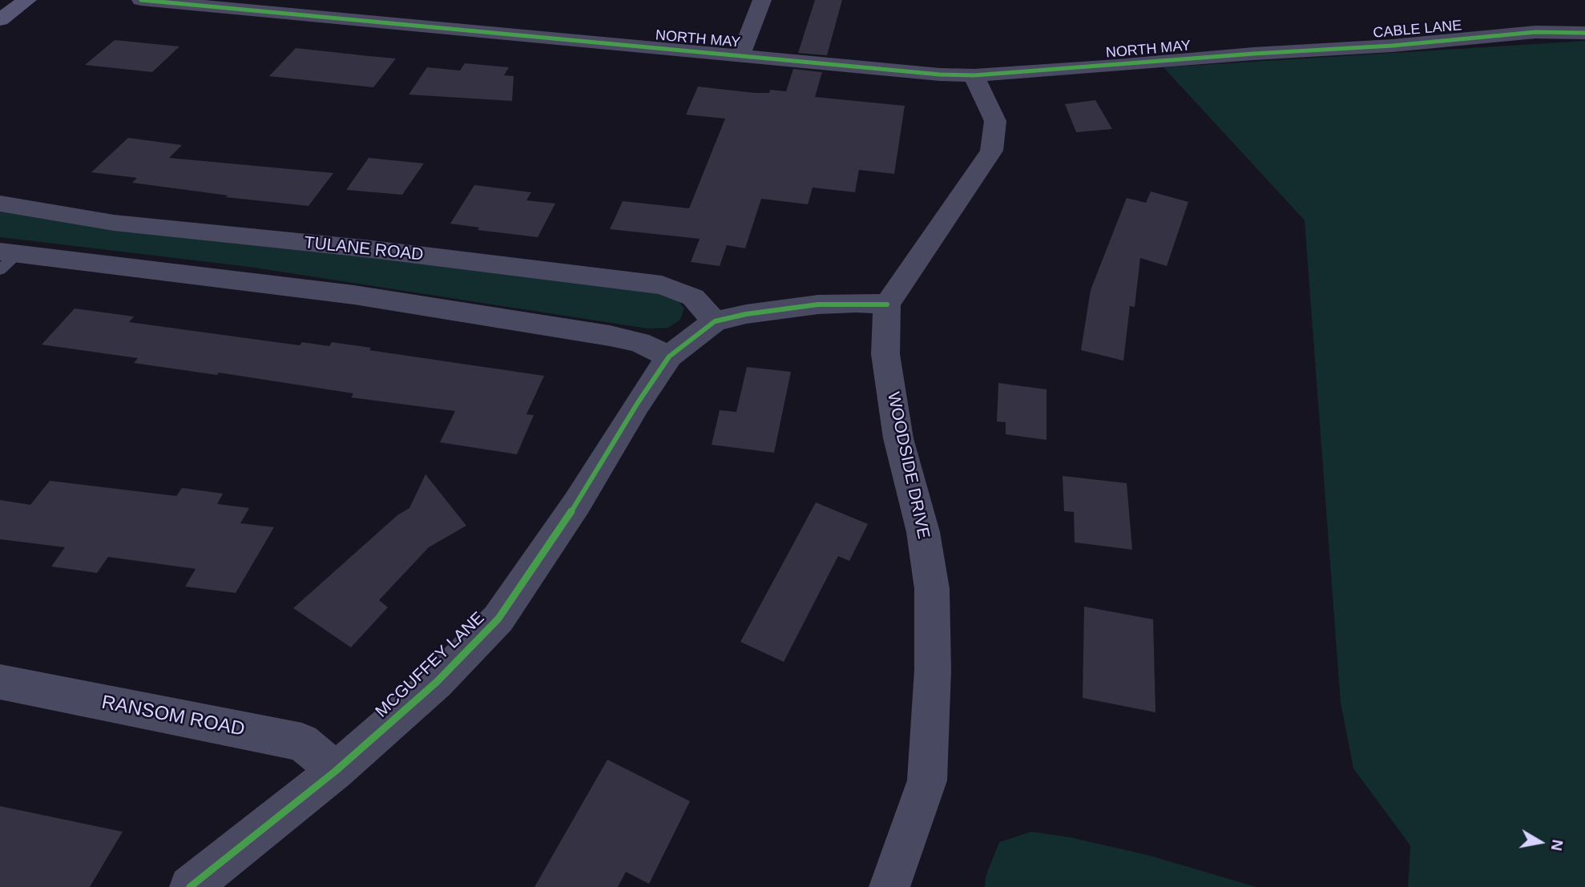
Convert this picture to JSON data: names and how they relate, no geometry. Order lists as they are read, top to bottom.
{
  "streets": {
    "street": [
      "CABLE LANE",
      "NORTH MAY",
      "TULANE ROAD",
      "WOODSIDE DRIVE",
      "MCGUFFEY LANE",
      "RANSOM ROAD"
    ]
  },
  "crossings": [
    ["CABLE LANE", "NORTH MAY"],
    ["TULANE ROAD", "MCGUFFEY LANE"],
    ["MCGUFFEY LANE", "RANSOM ROAD"]
  ],
  "north": "right"
}
